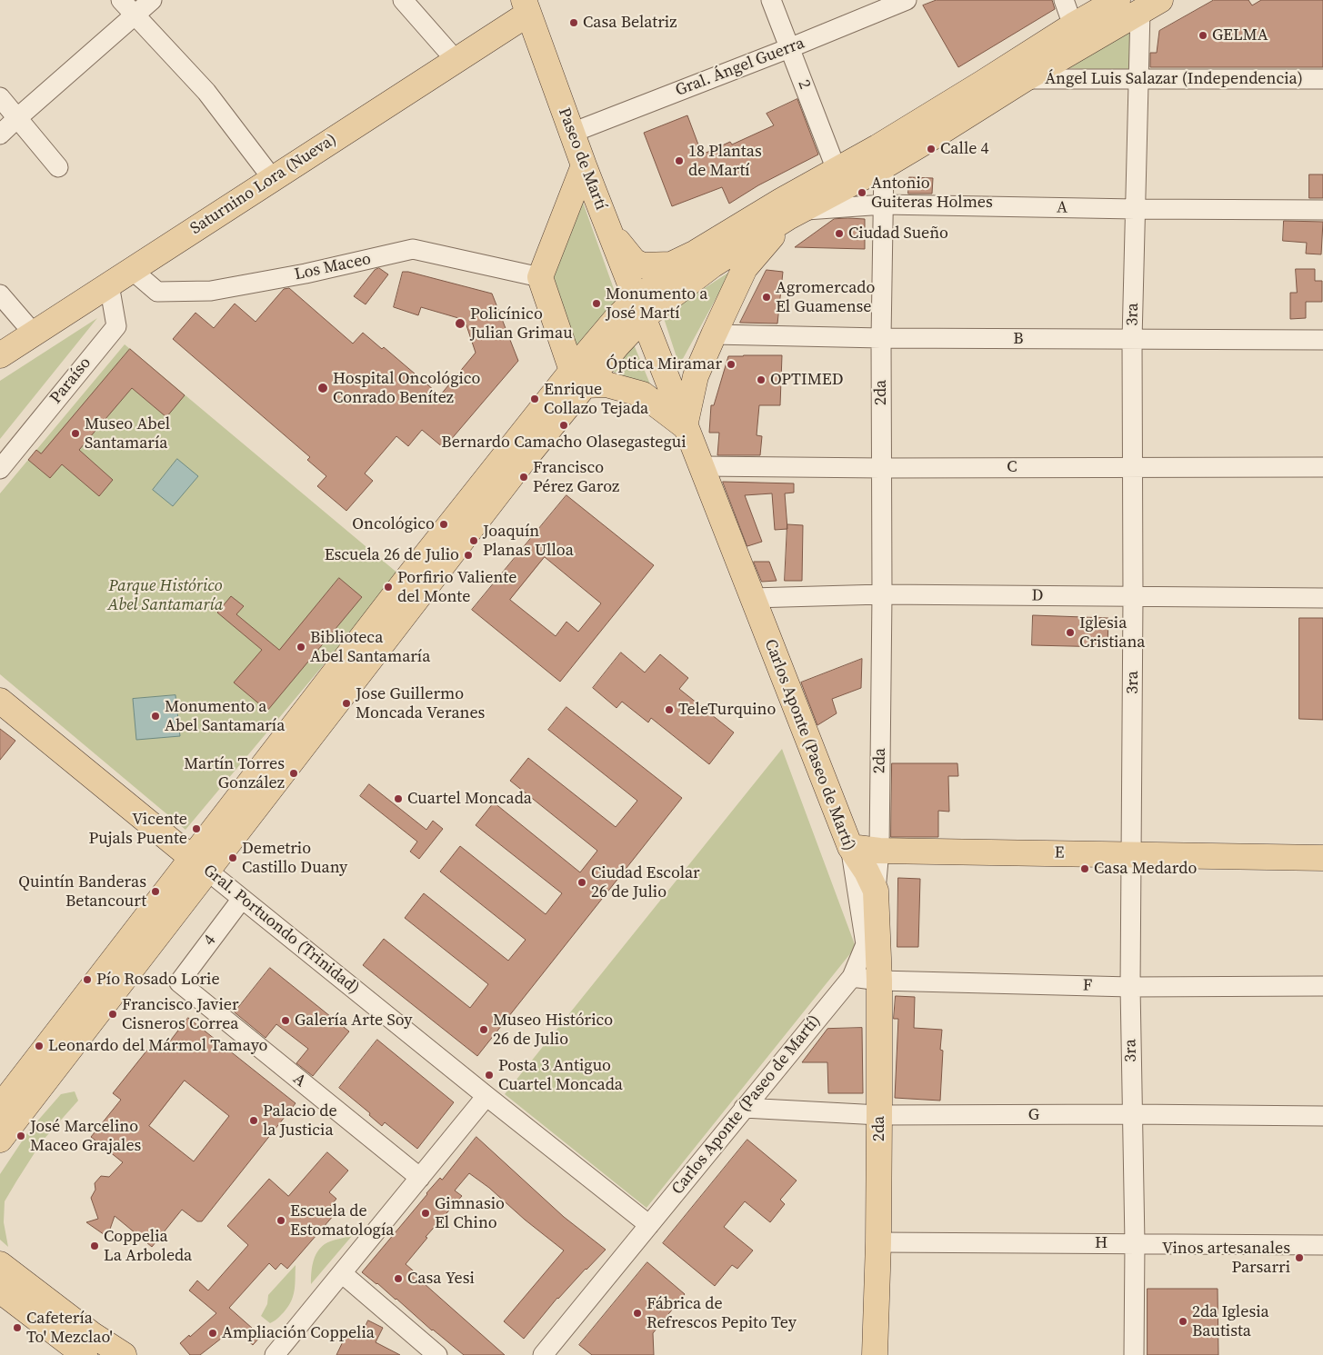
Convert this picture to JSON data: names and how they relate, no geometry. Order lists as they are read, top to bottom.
{
  "streets": {
    "main road": [
      "Paseo de Martí",
      "Saturnino Lora (Nueva)",
      "2da",
      "Carlos Aponte (Paseo de Martí)",
      "E",
      "Gral. Portuondo (Trinidad)"
    ],
    "street": [
      "Gral. Ángel Guerra",
      "Ángel Luis Salazar (Independencia)",
      "2",
      "A",
      "Los Maceo",
      "3ra",
      "B",
      "Paraíso",
      "C",
      "D",
      "4",
      "F",
      "G",
      "H"
    ]
  },
  "crossings": [
    ["Gral. Ángel Guerra", "2"],
    ["Gral. Ángel Guerra", "Paseo de Martí"],
    ["Ángel Luis Salazar (Independencia)", "3ra"],
    ["Paseo de Martí", "Saturnino Lora (Nueva)"],
    ["Paseo de Martí", "Carlos Aponte (Paseo de Martí)"],
    ["Saturnino Lora (Nueva)", "Los Maceo"],
    ["Saturnino Lora (Nueva)", "Paraíso"],
    ["A", "3ra"],
    ["A", "2da"],
    ["A", "4"],
    ["3ra", "B"],
    ["3ra", "C"],
    ["3ra", "D"],
    ["3ra", "E"],
    ["3ra", "F"],
    ["3ra", "G"],
    ["3ra", "H"],
    ["B", "2da"],
    ["2da", "C"],
    ["2da", "D"],
    ["2da", "E"],
    ["2da", "F"],
    ["2da", "G"],
    ["2da", "H"],
    ["C", "Carlos Aponte (Paseo de Martí)"],
    ["D", "Carlos Aponte (Paseo de Martí)"],
    ["Carlos Aponte (Paseo de Martí)", "E"],
    ["Carlos Aponte (Paseo de Martí)", "Gral. Portuondo (Trinidad)"],
    ["Carlos Aponte (Paseo de Martí)", "F"],
    ["Carlos Aponte (Paseo de Martí)", "G"],
    ["Gral. Portuondo (Trinidad)", "4"]
  ],
  "parks": ["Parque Histórico Abel Santamaría"],
  "places": [
    "Casa Belatriz",
    "GELMA",
    "Calle 4",
    "18 Plantas de Martí",
    "Antonio Guiteras Holmes",
    "Ciudad Sueño",
    "Agromercado El Guamense",
    "Monumento a José Martí",
    "Policínico Julian Grimau",
    "Óptica Miramar",
    "OPTIMED",
    "Hospital Oncológico Conrado Benítez",
    "Enrique Collazo Tejada",
    "Bernardo Camacho Olasegastegui",
    "Museo Abel Santamaría",
    "Francisco Pérez Garoz",
    "Oncológico",
    "Joaquín Planas Ulloa",
    "Escuela 26 de Julio",
    "Porfirio Valiente del Monte",
    "Iglesia Cristiana",
    "Biblioteca Abel Santamaría",
    "Jose Guillermo Moncada Veranes",
    "TeleTurquino",
    "Monumento a Abel Santamaría",
    "Martín Torres González",
    "Cuartel Moncada",
    "Vicente Pujals Puente",
    "Demetrio Castillo Duany",
    "Casa Medardo",
    "Ciudad Escolar 26 de Julio",
    "Quintín Banderas Betancourt",
    "Pío Rosado Lorie",
    "Francisco Javier Cisneros Correa",
    "Galería Arte Soy",
    "Museo Histórico 26 de Julio",
    "Leonardo del Mármol Tamayo",
    "Posta 3 Antiguo Cuartel Moncada",
    "Palacio de la Justicia",
    "José Marcelino Maceo Grajales",
    "Gimnasio El Chino",
    "Escuela de Estomatología",
    "Coppelia La Arboleda",
    "Vinos artesanales Parsarri",
    "Casa Yesi",
    "Fábrica de Refrescos Pepito Tey",
    "2da Iglesia Bautista",
    "Cafetería To' Mezclao'",
    "Ampliación Coppelia"
  ]
}
